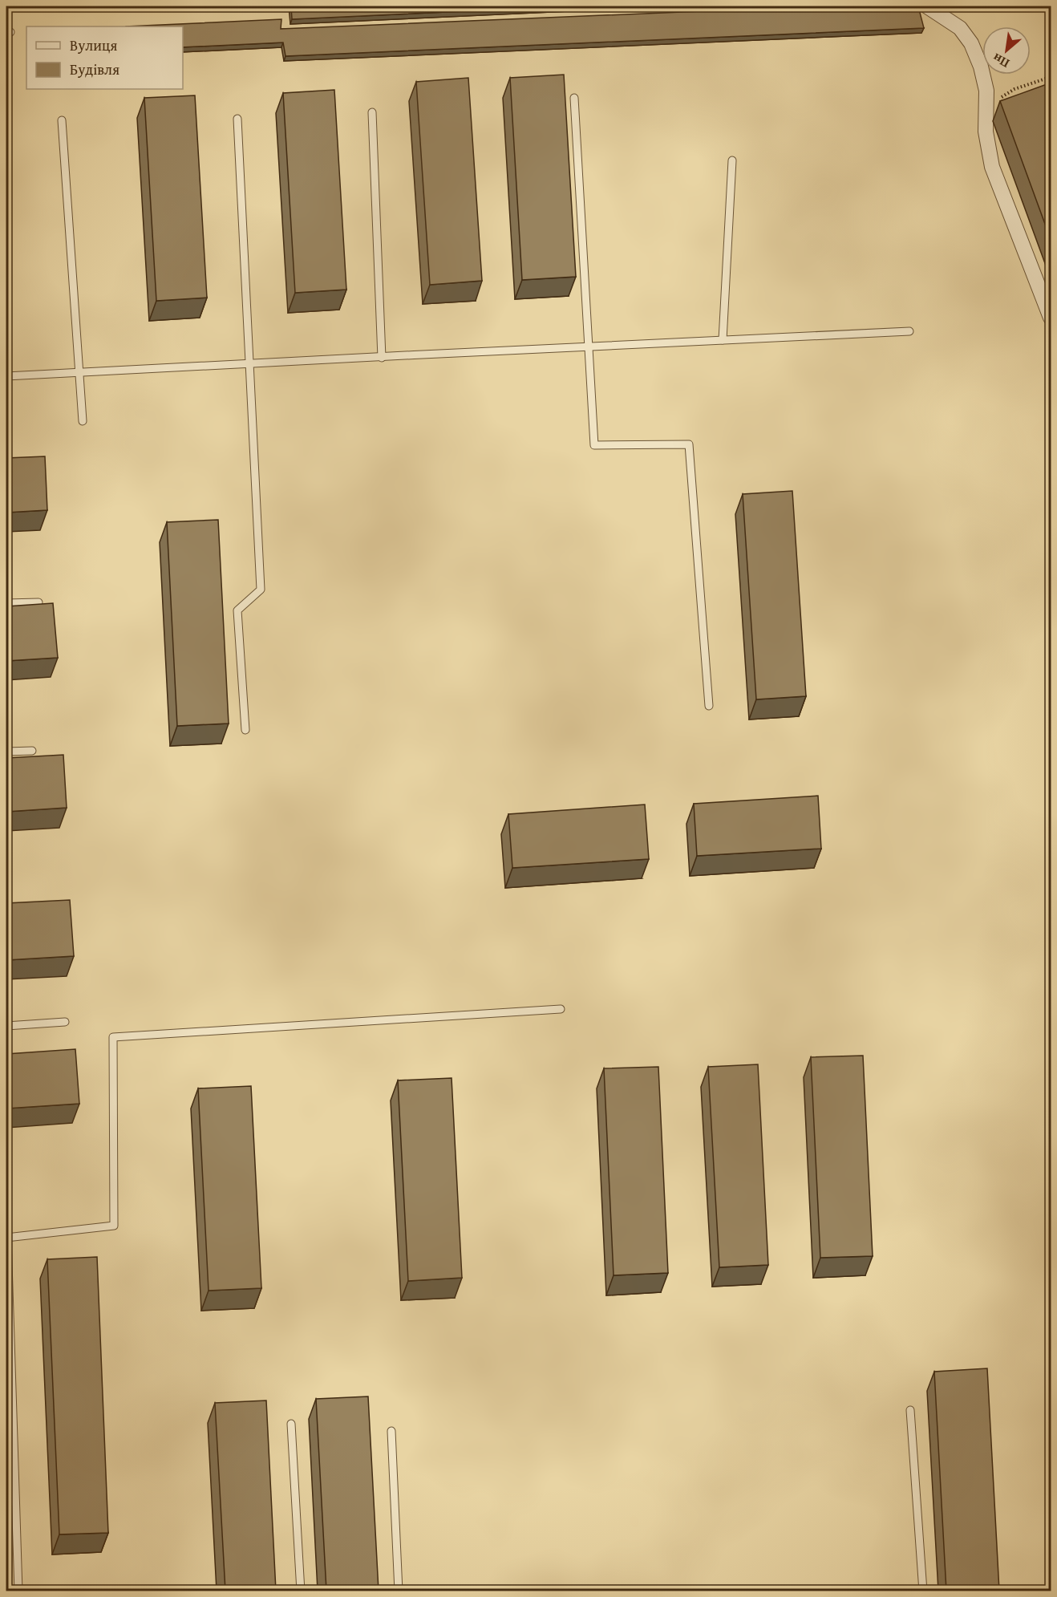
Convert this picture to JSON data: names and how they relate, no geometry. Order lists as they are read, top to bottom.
{
  "legend": ["Вулиця", "Будівля"],
  "north": "bottom left"
}
